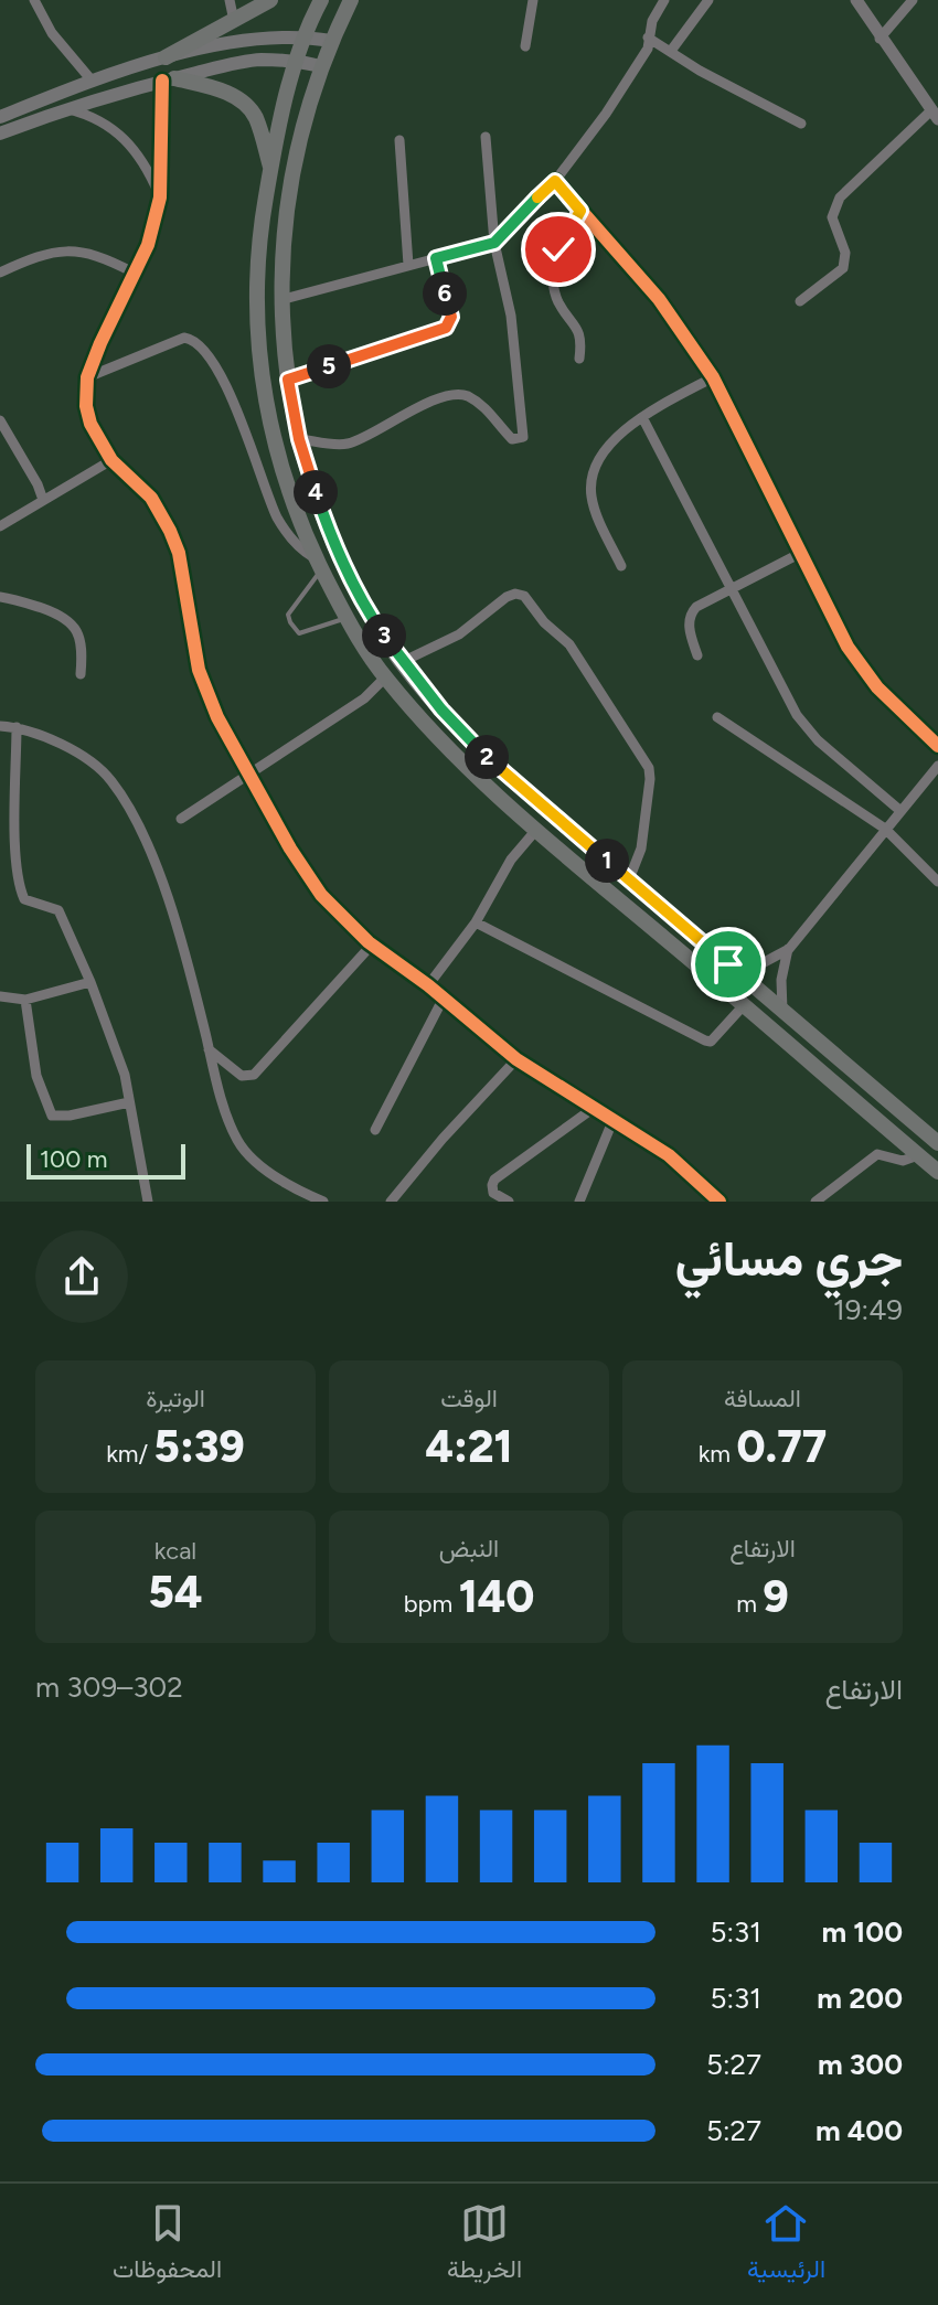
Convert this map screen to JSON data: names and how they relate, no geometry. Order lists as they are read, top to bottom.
{
  "scale_bar": "100 m",
  "page": {
    "pins": [
      "6",
      "5",
      "4",
      "3",
      "2",
      "1"
    ],
    "scale": "100 m",
    "heading": ["جري مسائي", "19:49"],
    "stats": [
      ["المسافة", "0.77 km"],
      ["الوقت", "4:21"],
      ["الوتيرة", "5:39 /km"],
      ["الارتفاع", "9 m"],
      ["النبض", "140 bpm"],
      ["kcal", "54"]
    ],
    "chart": ["الارتفاع", "302–309 m"],
    "list": [
      {
        "name": "100 m",
        "note": "5:31"
      },
      {
        "name": "200 m",
        "note": "5:31"
      },
      {
        "name": "300 m",
        "note": "5:27"
      },
      {
        "name": "400 m",
        "note": "5:27"
      }
    ],
    "tabs": ["الرئيسية", "الخريطة", "المحفوظات"]
  }
}
